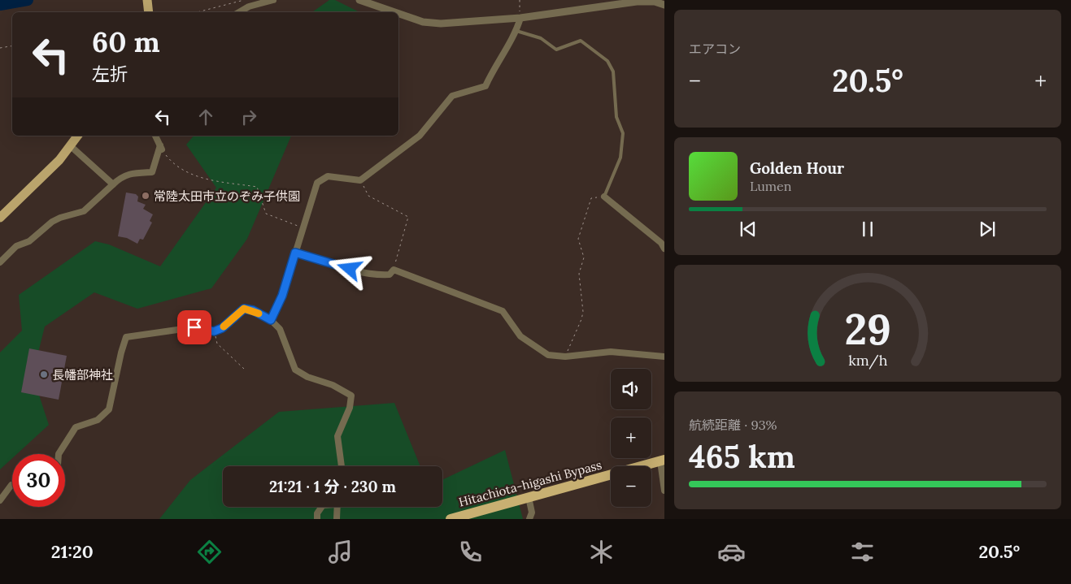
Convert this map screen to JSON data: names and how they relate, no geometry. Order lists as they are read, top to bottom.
{
  "streets": {
    "highway": ["Hitachiota-higashi Bypass"]
  },
  "places": ["常陸太田市立のぞみ子供園", "長幡部神社"],
  "page": {
    "tile": [
      "エアコン",
      ["航続距離 · 93%", "465 km"]
    ],
    "turn": ["60 m", "左折"],
    "heat": ["−", "20.5°", "+"],
    "song": ["Golden Hour", "Lumen"],
    "map_buttons": ["+", "−"],
    "limit": "30",
    "trip": "21:21 · 1 分 · 230 m",
    "tabs": ["21:20", "20.5°"],
    "gauge": ["29", "km/h"]
  }
}
